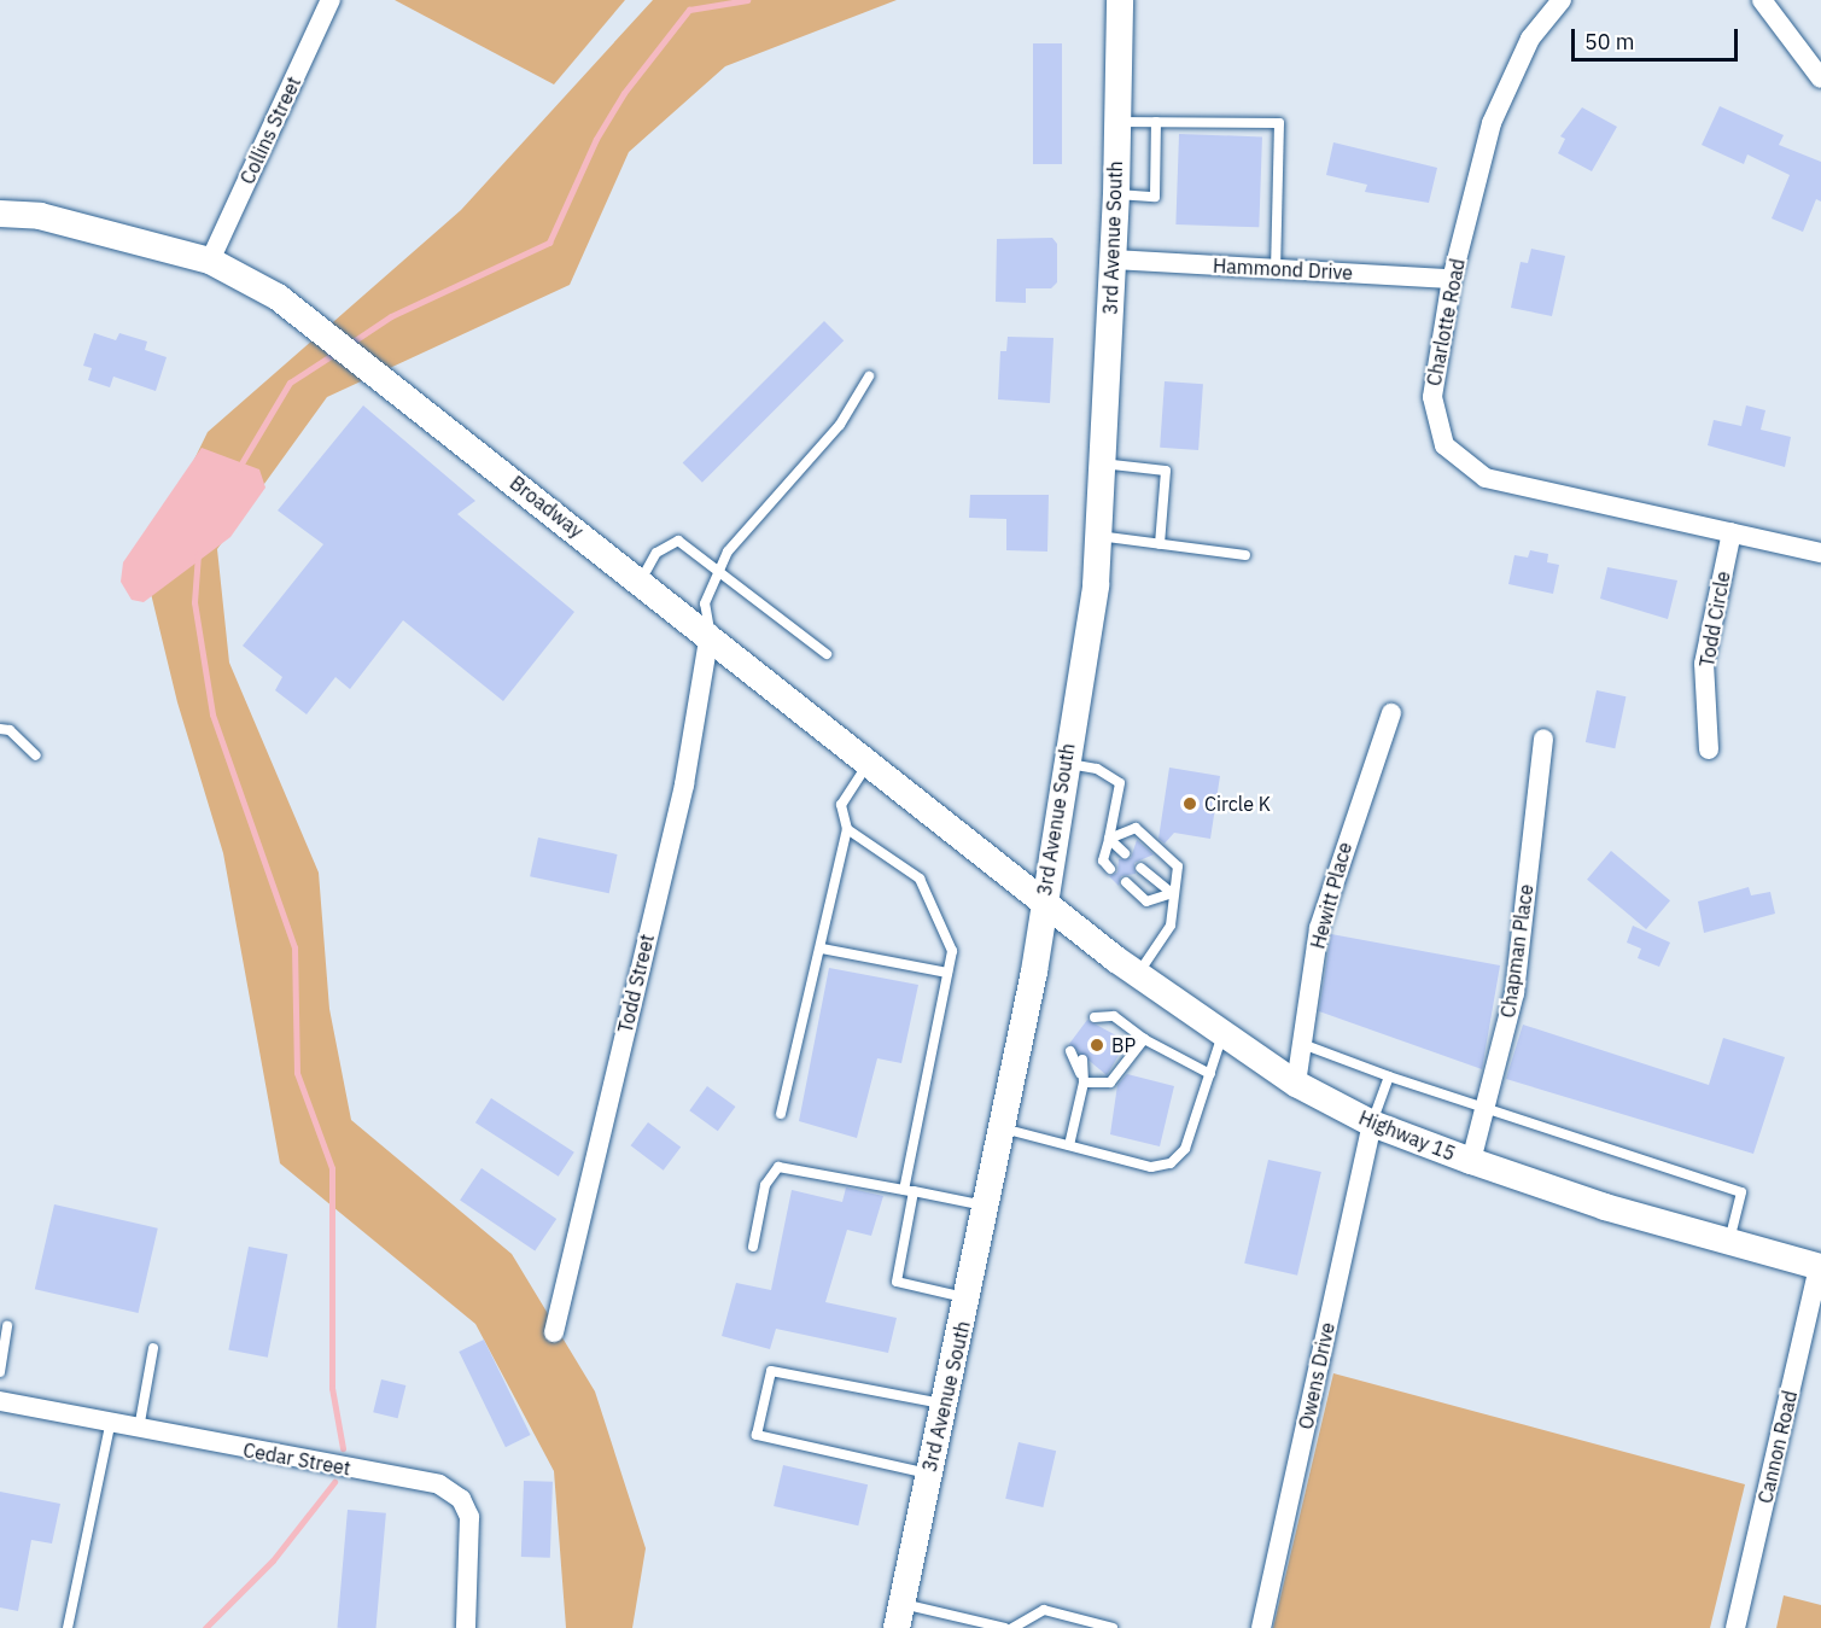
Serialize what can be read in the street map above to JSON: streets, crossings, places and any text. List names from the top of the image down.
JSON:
{
  "streets": {
    "main road": ["3rd Avenue South", "Broadway", "Highway 15"],
    "street": [
      "Collins Street",
      "Hammond Drive",
      "Charlotte Road",
      "Todd Circle",
      "Hewitt Place",
      "Chapman Place",
      "Todd Street",
      "Owens Drive",
      "Cannon Road",
      "Cedar Street"
    ]
  },
  "crossings": [
    ["Collins Street", "Broadway"],
    ["3rd Avenue South", "Hammond Drive"],
    ["3rd Avenue South", "Broadway"],
    ["3rd Avenue South", "Highway 15"],
    ["Hammond Drive", "Charlotte Road"],
    ["Charlotte Road", "Todd Circle"],
    ["Broadway", "Todd Street"],
    ["Broadway", "Highway 15"],
    ["Hewitt Place", "Highway 15"],
    ["Chapman Place", "Highway 15"],
    ["Highway 15", "Owens Drive"],
    ["Highway 15", "Cannon Road"]
  ],
  "places": ["Circle K", "BP"],
  "scale_bar": "50 m"
}
